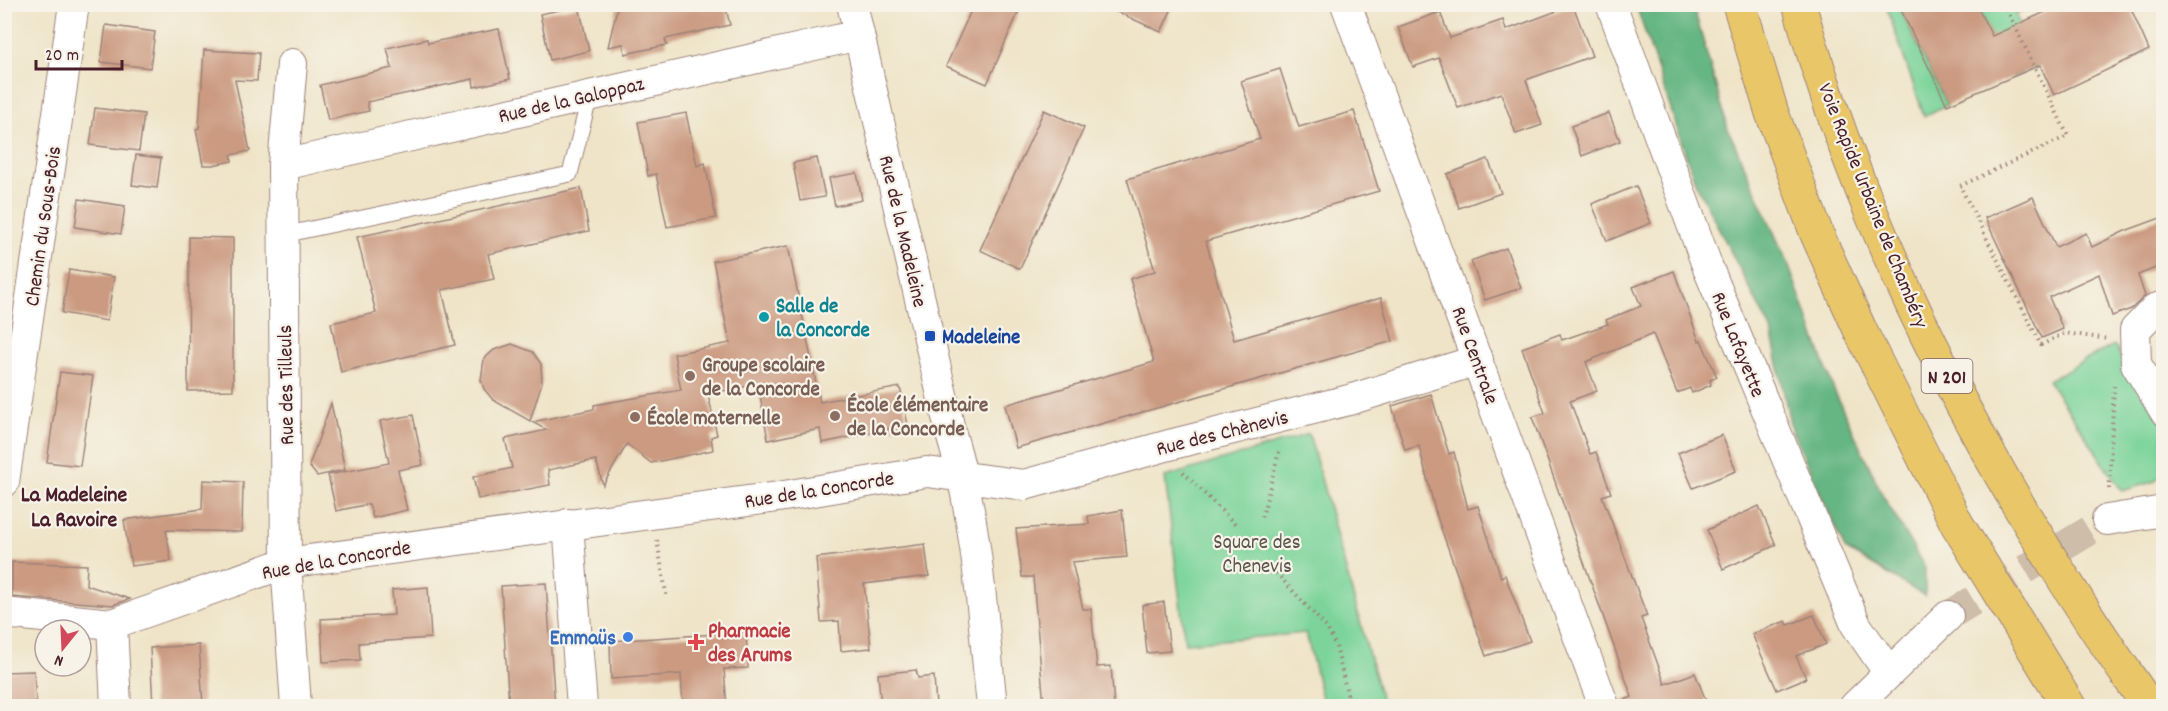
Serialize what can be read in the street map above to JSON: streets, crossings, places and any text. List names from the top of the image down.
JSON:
{
  "streets": {
    "highway": ["Voie Rapide Urbaine de Chambéry", "N 201"],
    "street": [
      "Rue de la Galoppaz",
      "Chemin du Sous-Bois",
      "Rue de la Madeleine",
      "Rue Lafayette",
      "Rue Centrale",
      "Rue des Tilleuls",
      "Rue des Chènevis",
      "Rue de la Concorde"
    ]
  },
  "crossings": [
    ["Rue de la Galoppaz", "Rue de la Madeleine"],
    ["Rue de la Galoppaz", "Rue des Tilleuls"],
    ["Rue de la Madeleine", "Rue des Chènevis"],
    ["Rue de la Madeleine", "Rue de la Concorde"],
    ["Rue Centrale", "Rue des Chènevis"],
    ["Rue des Tilleuls", "Rue de la Concorde"],
    ["Rue des Chènevis", "Rue de la Concorde"]
  ],
  "districts": ["La Madeleine La Ravoire"],
  "parks": ["Square des Chenevis"],
  "places": {
    "other": [
      "Salle de la Concorde",
      "Groupe scolaire de la Concorde",
      "École élémentaire de la Concorde",
      "École maternelle",
      "Emmaüs"
    ],
    "transit": ["Madeleine"],
    "health": ["Pharmacie des Arums"]
  },
  "scale_bar": "20 m",
  "north": "bottom"
}
